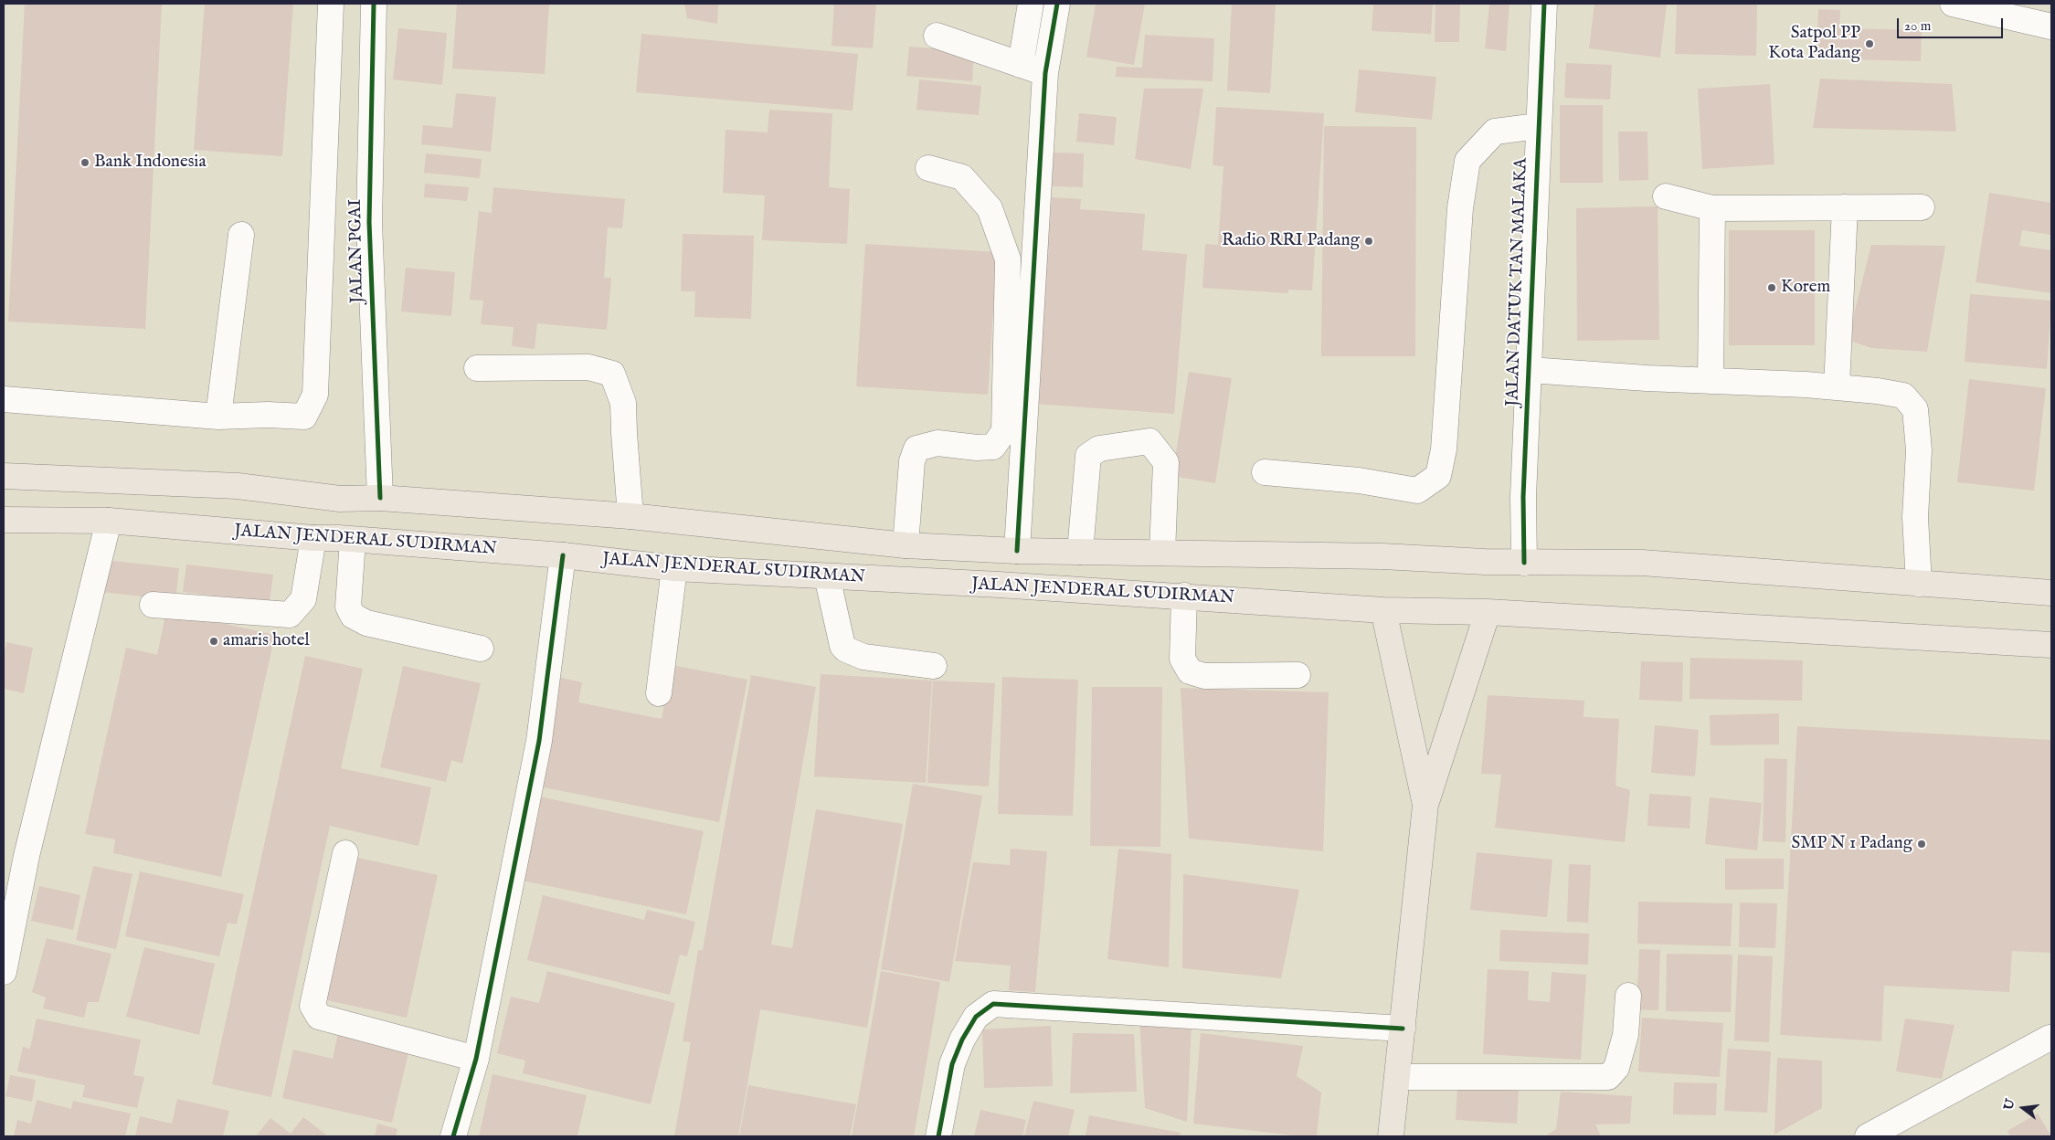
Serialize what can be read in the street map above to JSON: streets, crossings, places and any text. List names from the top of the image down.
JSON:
{
  "streets": {
    "main road": ["JALAN JENDERAL SUDIRMAN"],
    "street": ["JALAN PGAI", "JALAN DATUK TAN MALAKA"]
  },
  "places": [
    "Satpol PP Kota Padang",
    "Bank Indonesia",
    "Radio RRI Padang",
    "Korem",
    "amaris hotel",
    "SMP N 1 Padang"
  ],
  "scale_bar": "20 m",
  "north": "left"
}
